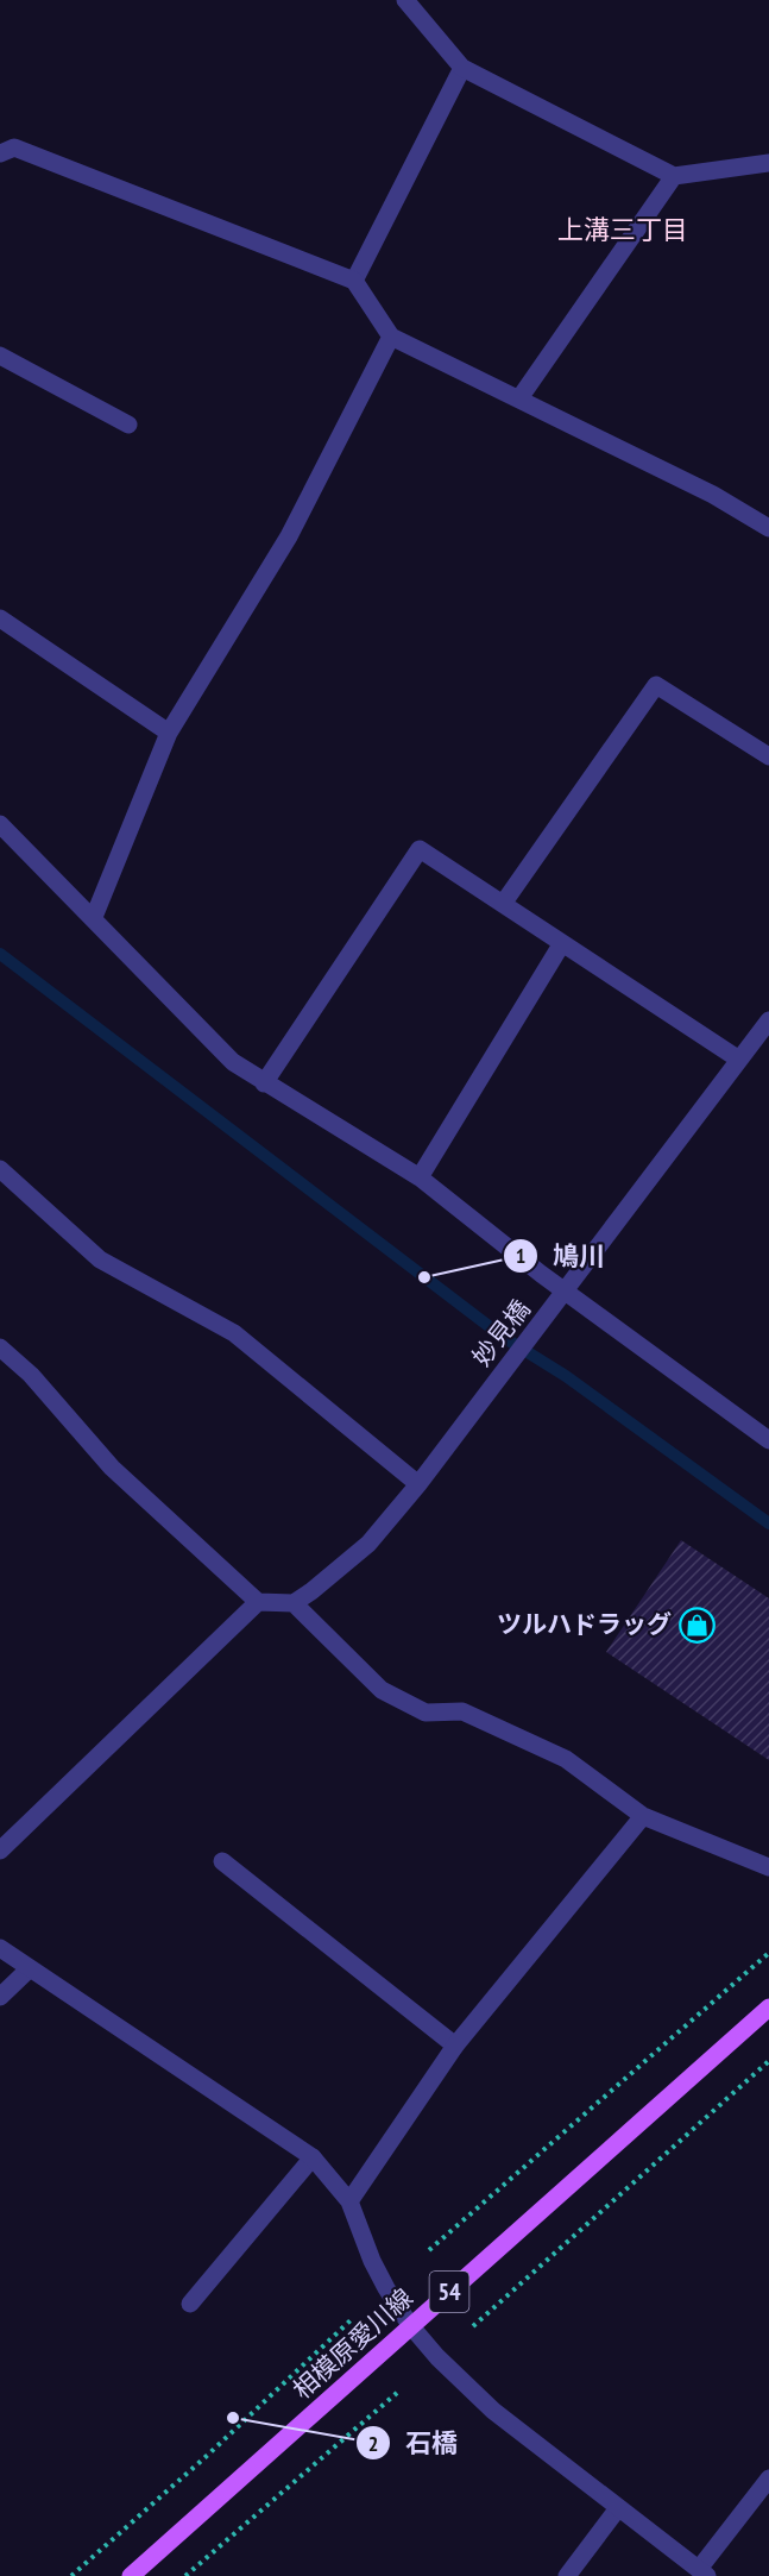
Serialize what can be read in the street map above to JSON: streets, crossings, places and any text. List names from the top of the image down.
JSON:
{
  "streets": {
    "main road": ["54", "相模原愛川線"],
    "street": ["妙見橋"]
  },
  "districts": ["上溝三丁目"],
  "places": {
    "other": ["鳩川", "石橋"],
    "shop": ["ツルハドラッグ"]
  }
}
